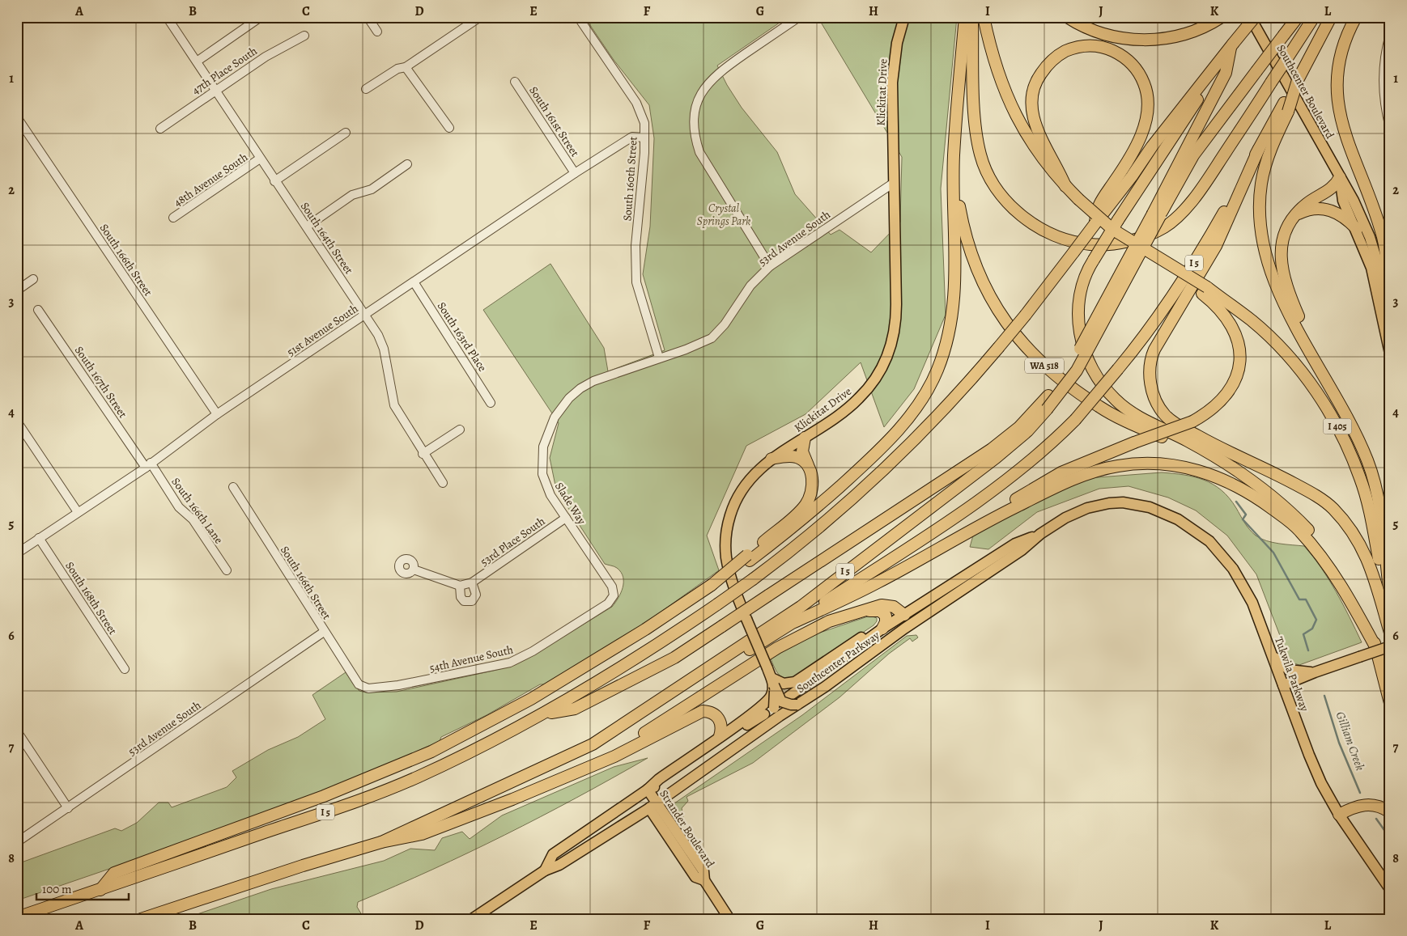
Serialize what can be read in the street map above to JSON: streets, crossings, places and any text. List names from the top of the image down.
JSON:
{
  "streets": {
    "highway": ["I 5", "WA 518", "I 405"],
    "main road": [
      "Southcenter Boulevard",
      "Klickitat Drive",
      "Southcenter Parkway",
      "Tukwila Parkway",
      "Strander Boulevard"
    ],
    "street": [
      "47th Place South",
      "South 161st Street",
      "South 160th Street",
      "48th Avenue South",
      "South 164th Street",
      "53rd Avenue South",
      "South 166th Street",
      "51st Avenue South",
      "South 163rd Place",
      "South 167th Street",
      "Slade Way",
      "South 166th Lane",
      "53rd Place South",
      "South 168th Street",
      "54th Avenue South"
    ]
  },
  "crossings": [
    ["47th Place South", "South 164th Street"],
    ["Klickitat Drive", "53rd Avenue South"],
    ["Klickitat Drive", "Southcenter Parkway"],
    ["South 161st Street", "51st Avenue South"],
    ["South 160th Street", "53rd Avenue South"],
    ["South 160th Street", "51st Avenue South"],
    ["South 160th Street", "Slade Way"],
    ["48th Avenue South", "South 164th Street"],
    ["South 164th Street", "51st Avenue South"],
    ["53rd Avenue South", "South 166th Street"],
    ["53rd Avenue South", "Slade Way"],
    ["South 166th Street", "51st Avenue South"],
    ["South 166th Street", "54th Avenue South"],
    ["51st Avenue South", "South 163rd Place"],
    ["51st Avenue South", "South 167th Street"],
    ["51st Avenue South", "South 166th Lane"],
    ["51st Avenue South", "South 168th Street"],
    ["South 167th Street", "South 166th Lane"],
    ["Slade Way", "53rd Place South"],
    ["Slade Way", "54th Avenue South"],
    ["Southcenter Parkway", "Tukwila Parkway"],
    ["Southcenter Parkway", "Strander Boulevard"]
  ],
  "water": ["Gilliam Creek"],
  "parks": ["Crystal Springs Park"],
  "scale_bar": "100 m",
  "grid": {
    "columns": [
      "A",
      "B",
      "C",
      "D",
      "E",
      "F",
      "G",
      "H",
      "I",
      "J",
      "K",
      "L"
    ],
    "rows": [
      "1",
      "2",
      "3",
      "4",
      "5",
      "6",
      "7",
      "8"
    ]
  }
}
